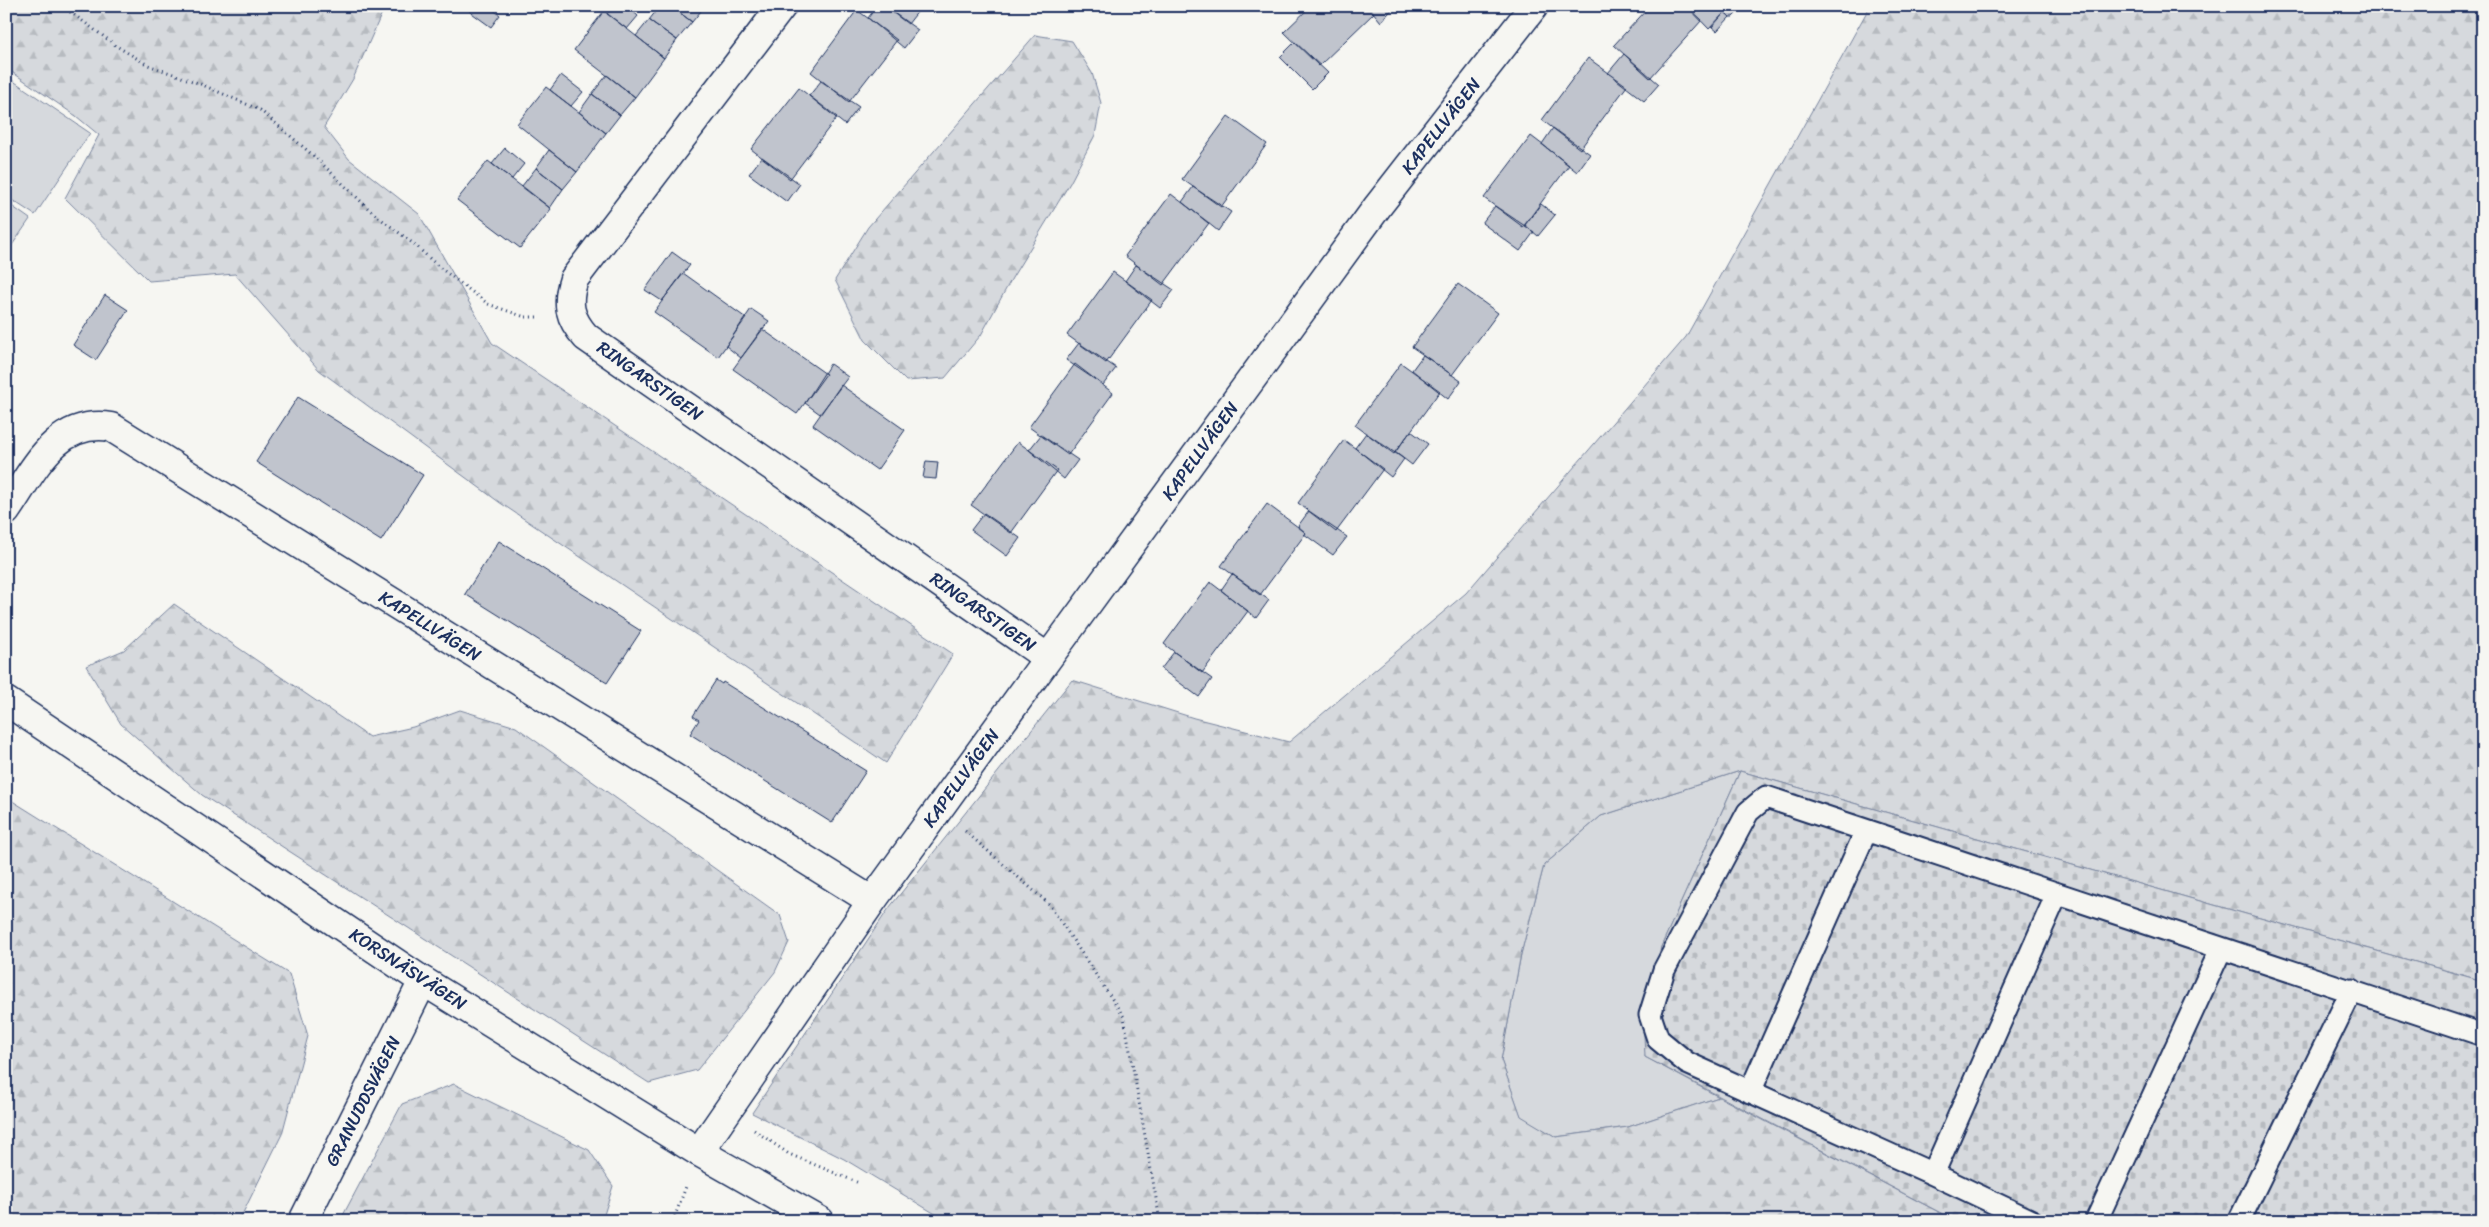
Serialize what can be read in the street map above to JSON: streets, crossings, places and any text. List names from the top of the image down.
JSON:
{
  "streets": {
    "street": [
      "KAPELLVÄGEN",
      "RINGARSTIGEN",
      "KORSNÄSVÄGEN",
      "GRANUDDSVÄGEN"
    ]
  },
  "crossings": [
    ["KAPELLVÄGEN", "RINGARSTIGEN"],
    ["KAPELLVÄGEN", "KORSNÄSVÄGEN"],
    ["KORSNÄSVÄGEN", "GRANUDDSVÄGEN"]
  ]
}
